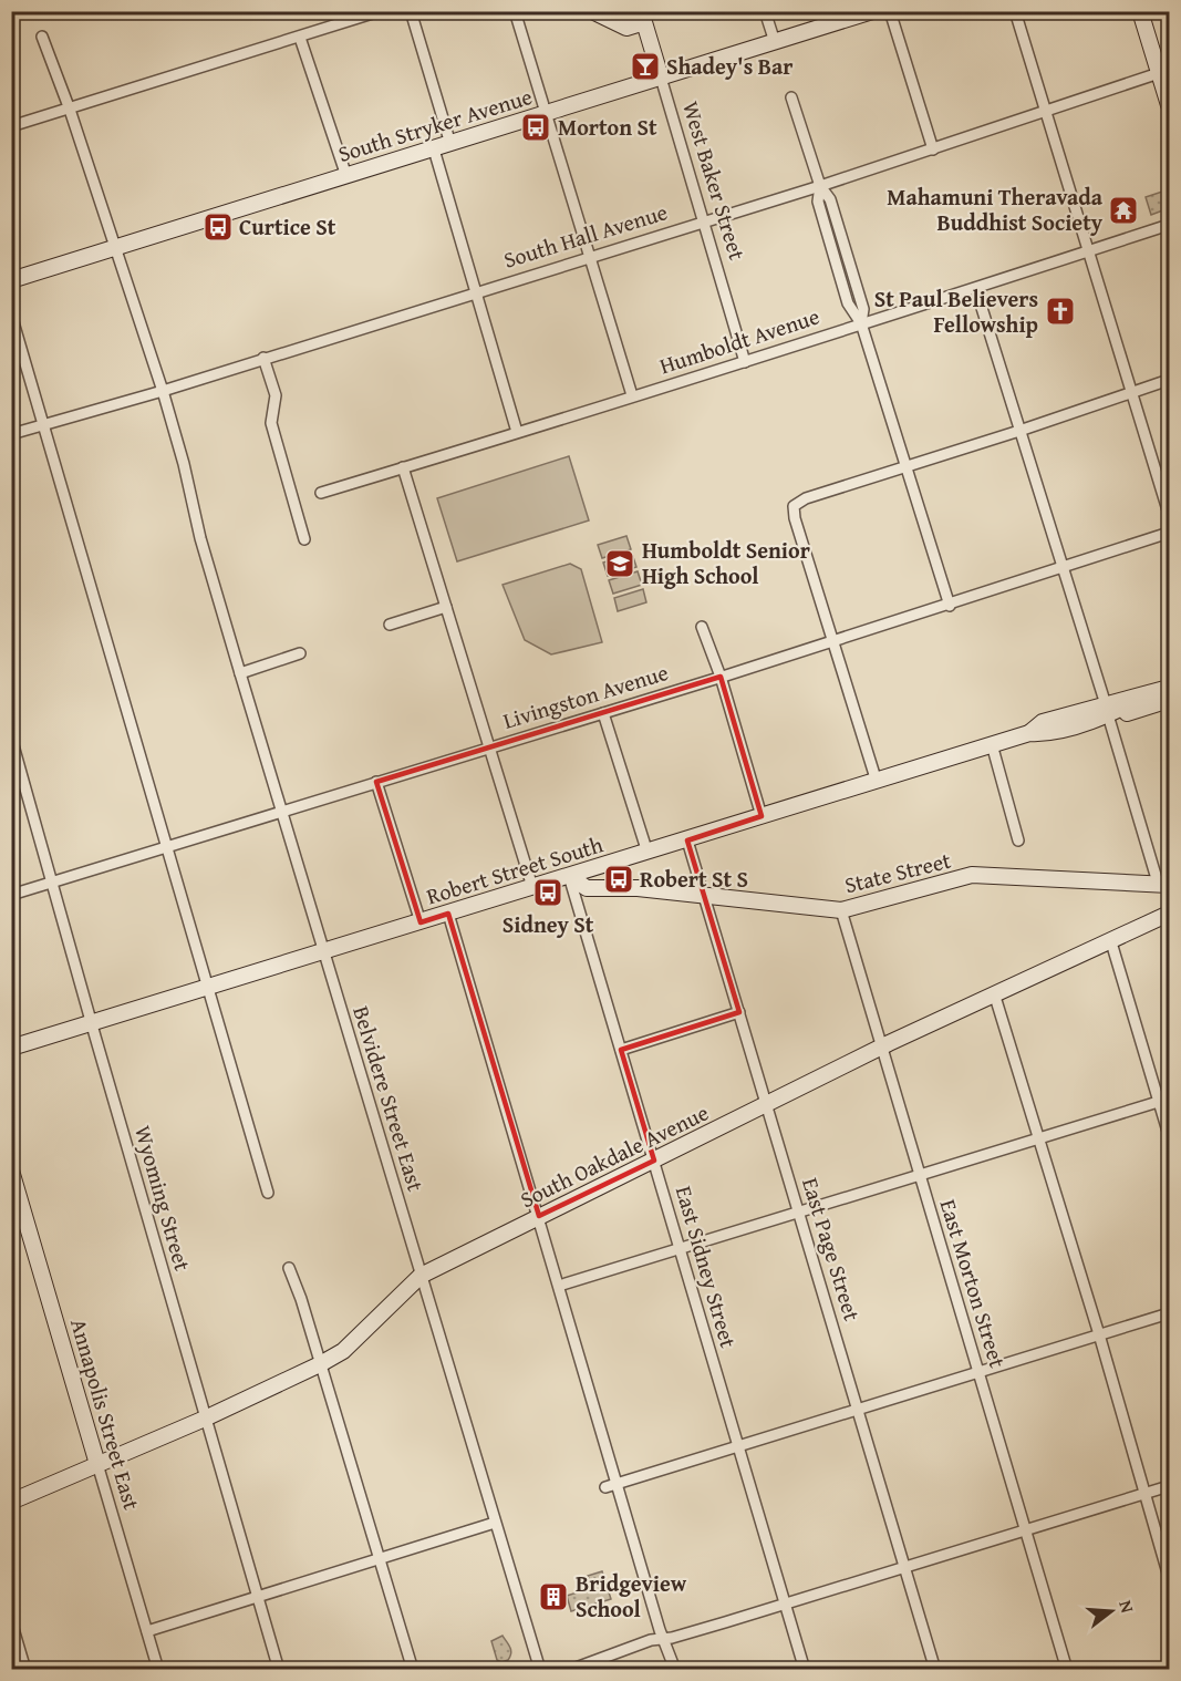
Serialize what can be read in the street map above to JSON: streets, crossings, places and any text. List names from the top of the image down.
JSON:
{
  "streets": {
    "street": [
      "South Stryker Avenue",
      "West Baker Street",
      "South Hall Avenue",
      "Humboldt Avenue",
      "Livingston Avenue",
      "Robert Street South",
      "State Street",
      "Belvidere Street East",
      "South Oakdale Avenue",
      "Wyoming Street",
      "East Page Street",
      "East Sidney Street",
      "East Morton Street",
      "Annapolis Street East"
    ]
  },
  "crossings": [
    ["South Stryker Avenue", "West Baker Street"],
    ["South Stryker Avenue", "Belvidere Street East"],
    ["West Baker Street", "South Hall Avenue"],
    ["West Baker Street", "Humboldt Avenue"],
    ["South Hall Avenue", "Belvidere Street East"],
    ["Livingston Avenue", "Belvidere Street East"],
    ["Livingston Avenue", "Wyoming Street"],
    ["Robert Street South", "State Street"],
    ["Robert Street South", "Belvidere Street East"],
    ["Robert Street South", "Wyoming Street"],
    ["Robert Street South", "East Page Street"],
    ["Robert Street South", "East Sidney Street"],
    ["State Street", "East Page Street"],
    ["State Street", "East Sidney Street"],
    ["State Street", "East Morton Street"],
    ["Belvidere Street East", "South Oakdale Avenue"],
    ["South Oakdale Avenue", "Wyoming Street"],
    ["South Oakdale Avenue", "East Page Street"],
    ["South Oakdale Avenue", "East Sidney Street"],
    ["South Oakdale Avenue", "East Morton Street"],
    ["South Oakdale Avenue", "Annapolis Street East"]
  ],
  "places": {
    "bar": ["Shadey's Bar"],
    "bus stop": [
      "Morton St",
      "Curtice St",
      "Robert St S",
      "Sidney St"
    ],
    "temple": ["Mahamuni Theravada Buddhist Society"],
    "church": ["St Paul Believers Fellowship"],
    "school or university": ["Humboldt Senior High School"],
    "building": ["Bridgeview School"]
  },
  "north": "right"
}
